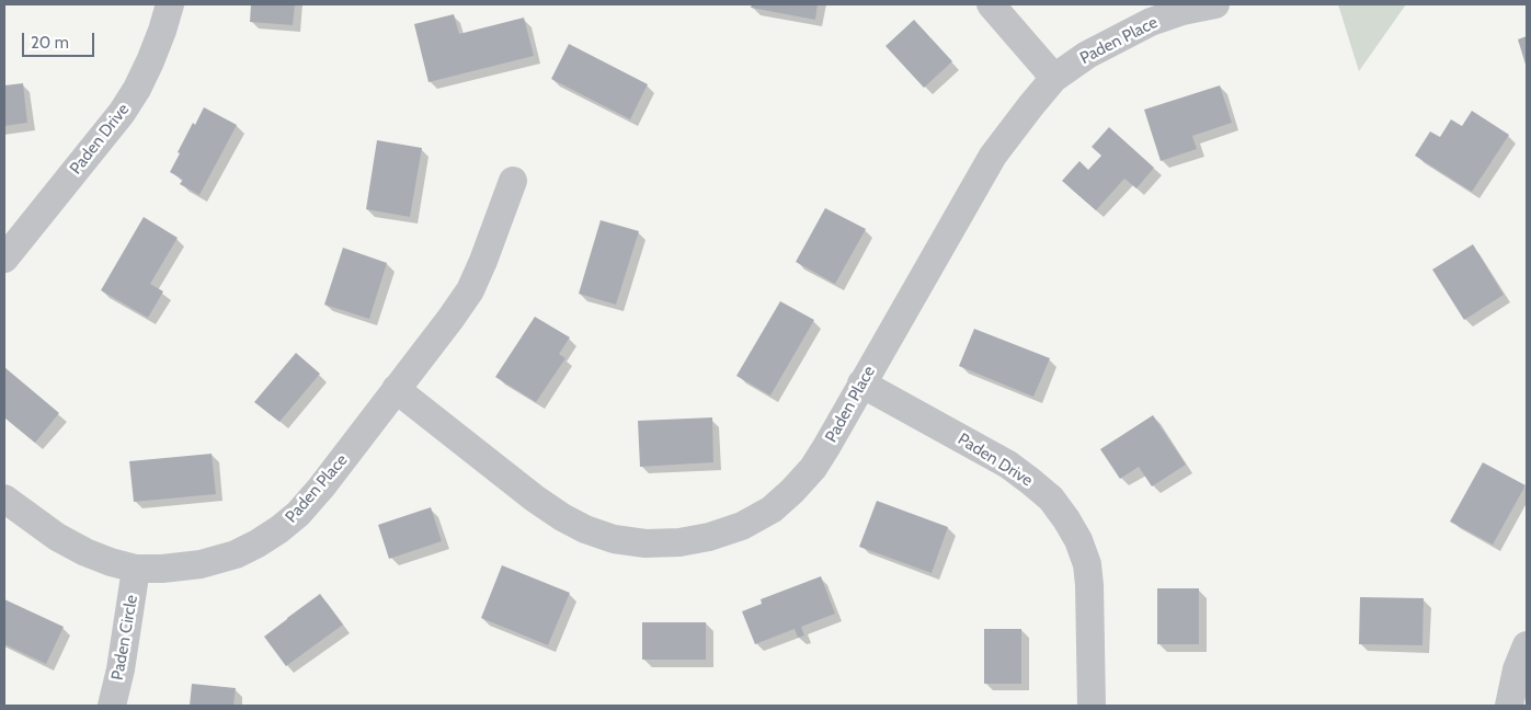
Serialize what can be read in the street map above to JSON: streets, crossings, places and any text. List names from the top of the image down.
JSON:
{
  "streets": {
    "street": ["Paden Place", "Paden Drive", "Paden Circle"]
  },
  "crossings": [
    ["Paden Place", "Paden Drive"],
    ["Paden Place", "Paden Circle"]
  ],
  "scale_bar": "20 m"
}
